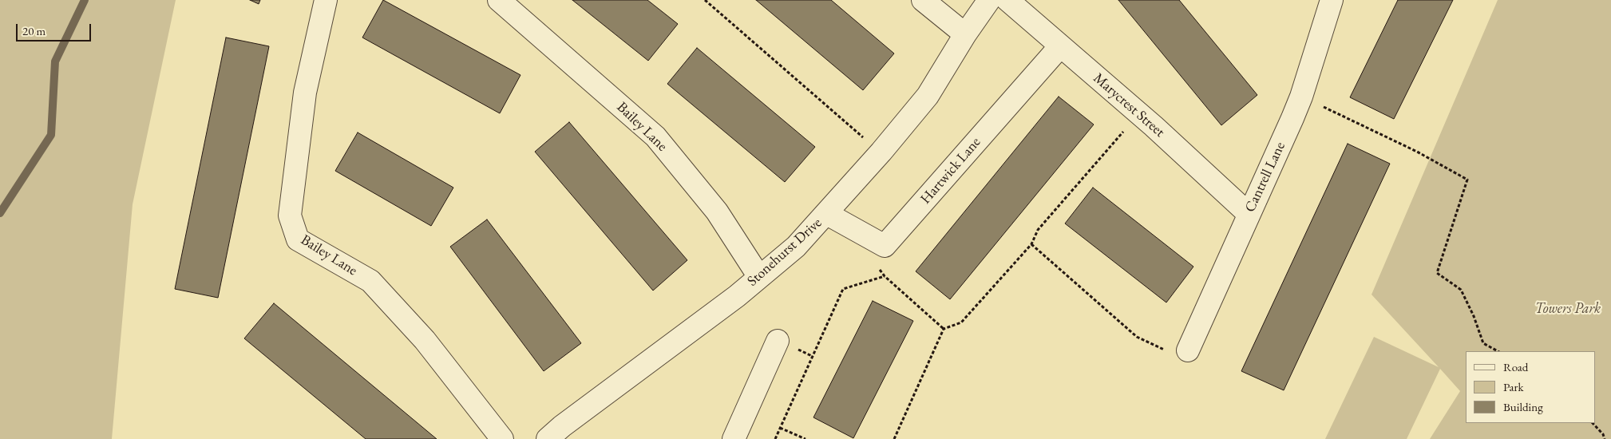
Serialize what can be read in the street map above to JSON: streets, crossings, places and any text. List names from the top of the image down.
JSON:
{
  "streets": {
    "street": [
      "Marycrest Street",
      "Bailey Lane",
      "Hartwick Lane",
      "Cantrell Lane",
      "Stonehurst Drive"
    ]
  },
  "crossings": [
    ["Marycrest Street", "Hartwick Lane"],
    ["Marycrest Street", "Cantrell Lane"],
    ["Bailey Lane", "Stonehurst Drive"],
    ["Hartwick Lane", "Stonehurst Drive"]
  ],
  "parks": ["Towers Park"],
  "legend": ["Road", "Park", "Building"],
  "scale_bar": "20 m"
}
